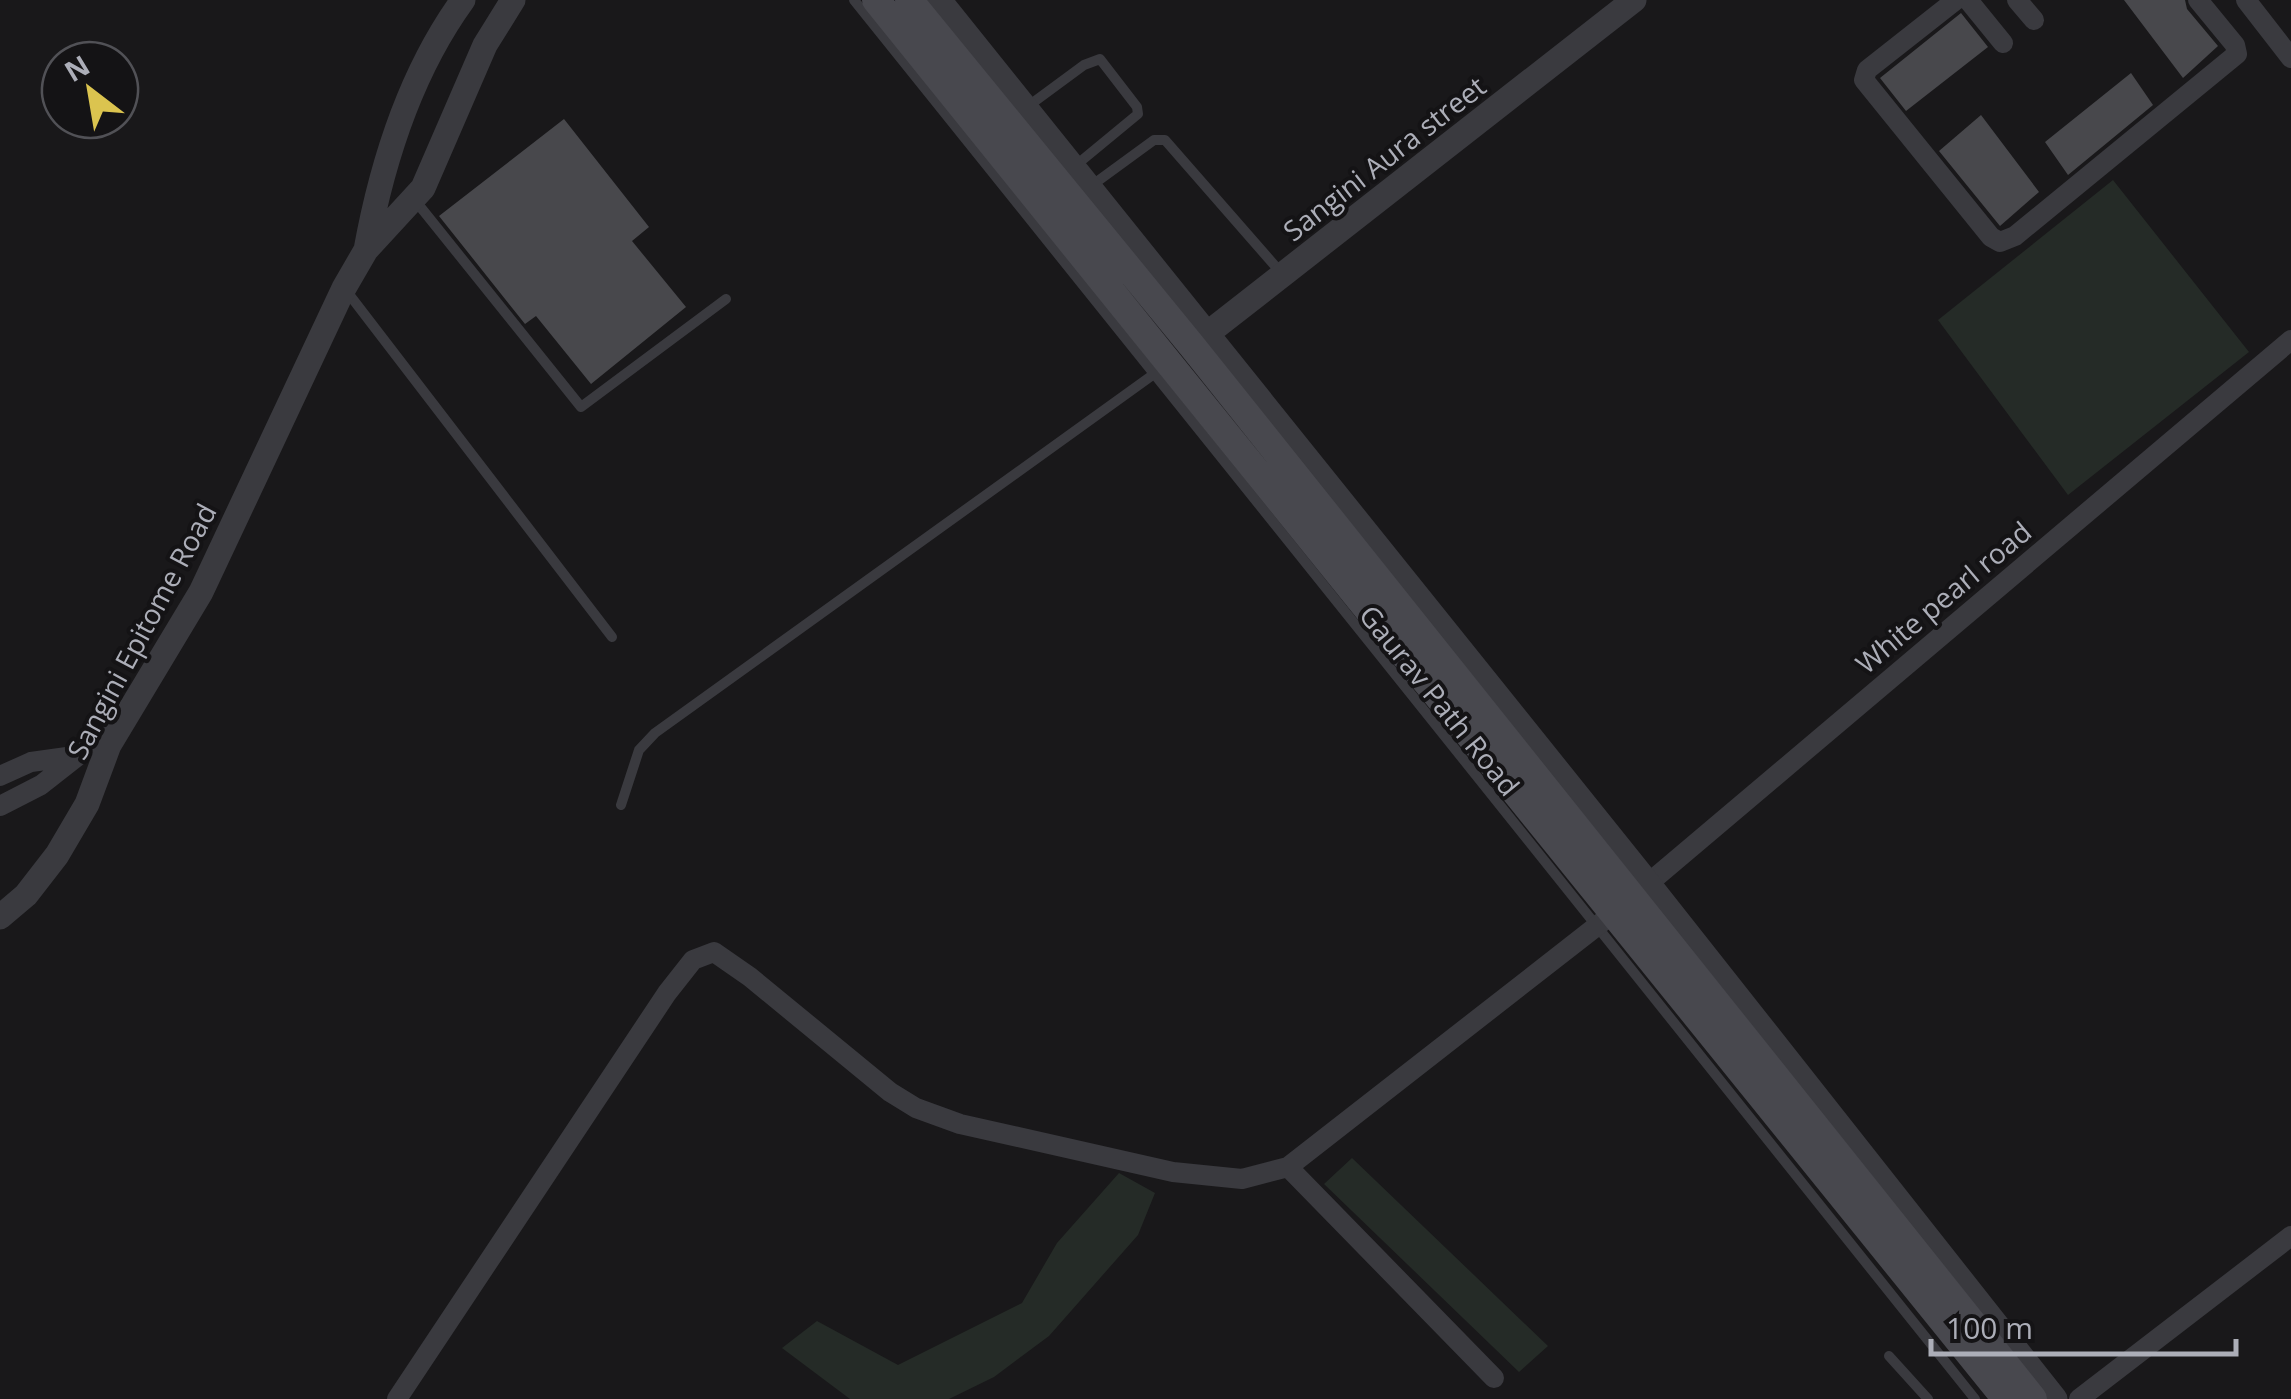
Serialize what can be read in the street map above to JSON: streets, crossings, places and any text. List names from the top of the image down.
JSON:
{
  "streets": {
    "main road": ["Gaurav Path Road"],
    "street": ["Sangini Aura street", "White pearl road", "Sangini Epitome Road"]
  },
  "crossings": [
    ["Sangini Aura street", "Gaurav Path Road"],
    ["White pearl road", "Gaurav Path Road"]
  ],
  "scale_bar": "100 m",
  "north": "top left"
}
